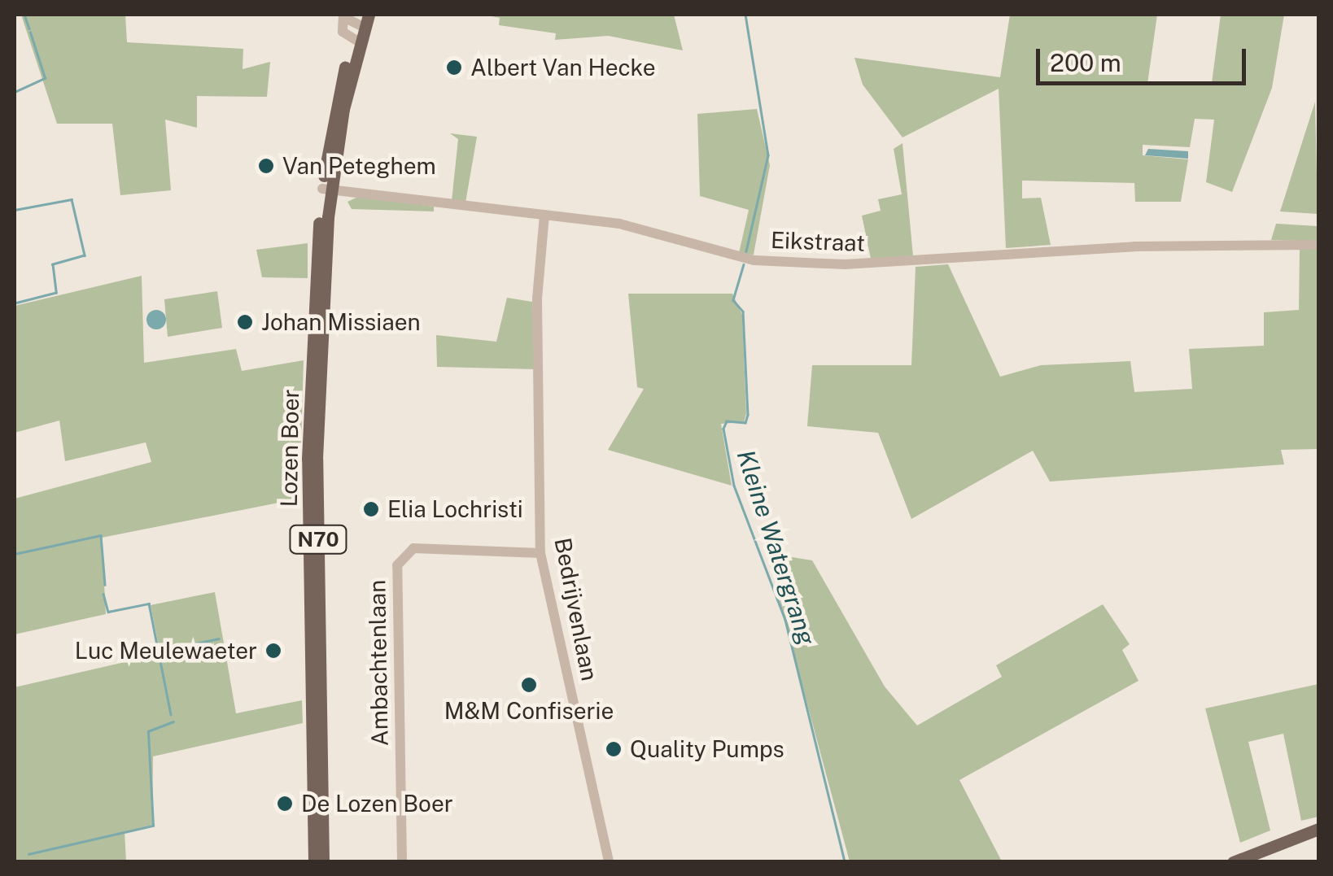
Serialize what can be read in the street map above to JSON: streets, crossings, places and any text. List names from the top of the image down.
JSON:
{
  "streets": {
    "main road": ["Lozen Boer", "N70"],
    "street": ["Eikstraat", "Bedrijvenlaan", "Ambachtenlaan"]
  },
  "crossings": [
    ["Eikstraat", "Lozen Boer"],
    ["Eikstraat", "N70"],
    ["Eikstraat", "Bedrijvenlaan"],
    ["Lozen Boer", "N70"],
    ["Bedrijvenlaan", "Ambachtenlaan"]
  ],
  "water": ["Kleine Watergrang"],
  "places": [
    "Albert Van Hecke",
    "Van Peteghem",
    "Johan Missiaen",
    "Elia Lochristi",
    "Luc Meulewaeter",
    "M&M Confiserie",
    "Quality Pumps",
    "De Lozen Boer"
  ],
  "scale_bar": "200 m"
}
